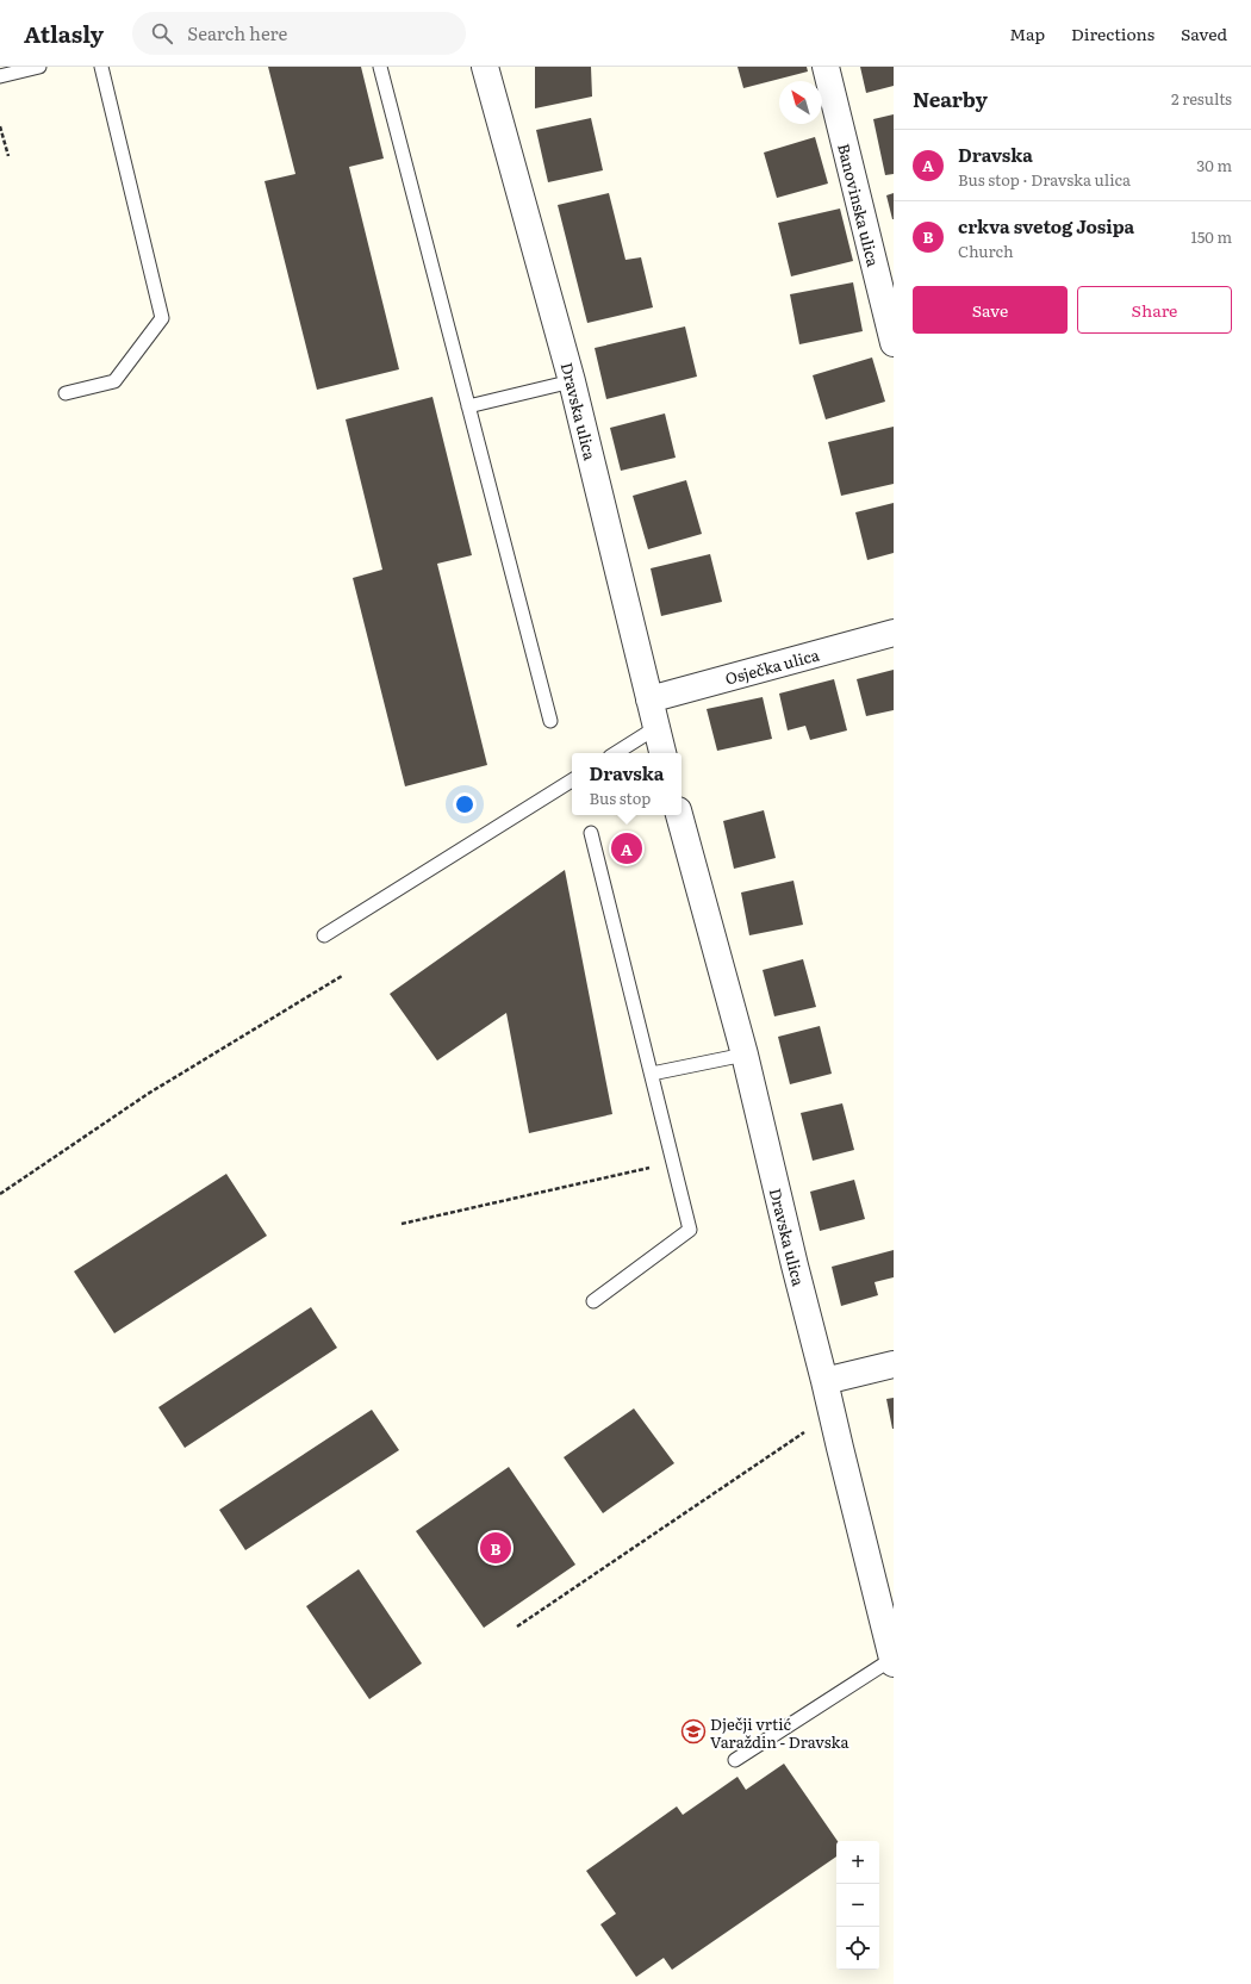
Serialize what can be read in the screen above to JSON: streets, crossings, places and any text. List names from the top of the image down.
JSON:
{
  "streets": {
    "street": ["Banovinska ulica", "Dravska ulica", "Osječka ulica"]
  },
  "crossings": [
    ["Dravska ulica", "Osječka ulica"]
  ],
  "places": {
    "school or university": ["Dječji vrtić Varaždin - Dravska"]
  },
  "north": "top left",
  "page": {
    "header": "Atlasly",
    "search": "Search here",
    "nav": ["Map", "Directions", "Saved"],
    "heading": ["Nearby", "2 results"],
    "list": [
      {
        "mark": "A",
        "name": "Dravska",
        "note": "Bus stop · Dravska ulica",
        "value": "30 m"
      },
      {
        "mark": "B",
        "name": "crkva svetog Josipa",
        "note": "Church",
        "value": "150 m"
      }
    ],
    "buttons": ["Save", "Share"],
    "popup": ["Dravska", "Bus stop"],
    "pins": ["A", "B"],
    "map_buttons": ["+", "−"]
  }
}
